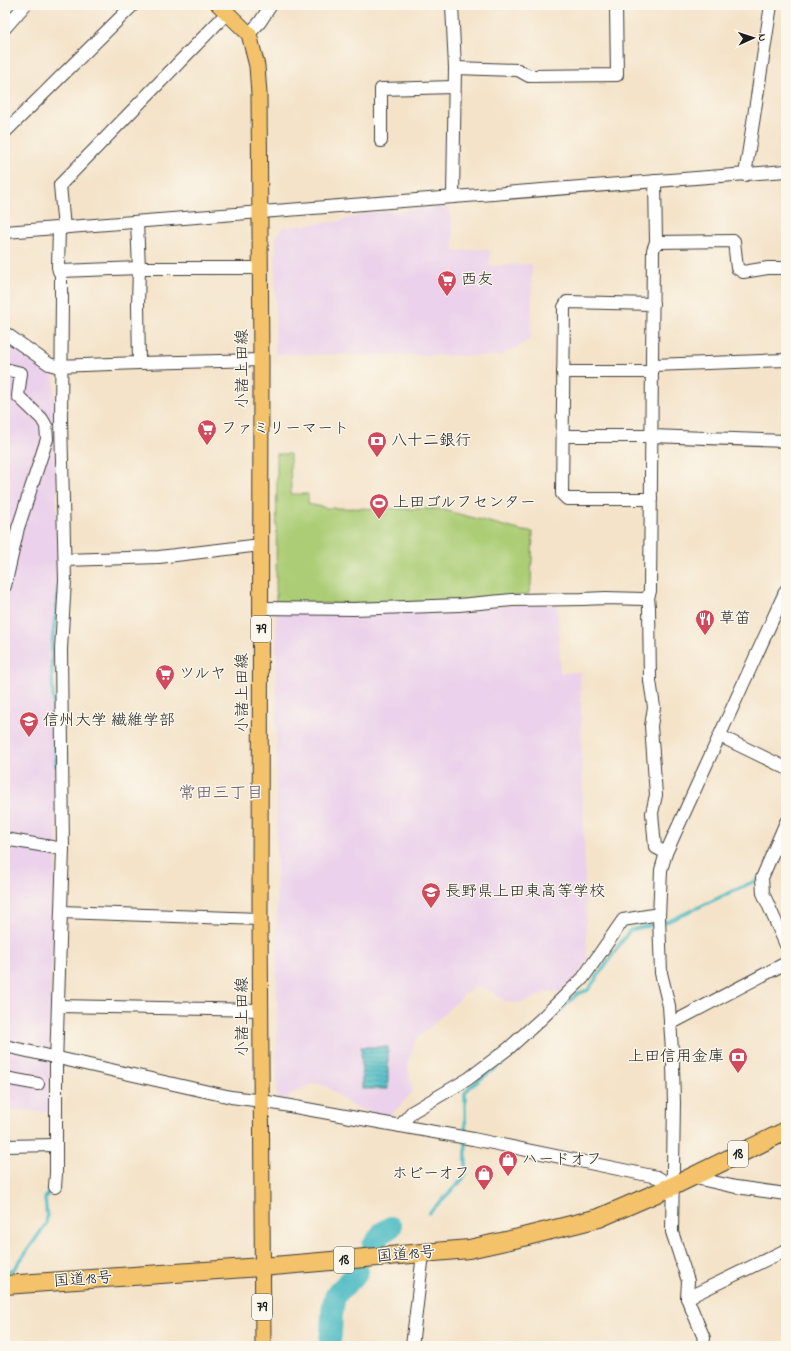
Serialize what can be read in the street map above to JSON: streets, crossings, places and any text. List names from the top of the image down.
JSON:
{
  "streets": {
    "highway": ["18", "国道18号"],
    "main road": ["小諸上田線", "79"]
  },
  "crossings": [
    ["小諸上田線", "国道18号"]
  ],
  "districts": ["常田三丁目"],
  "places": {
    "supermarket": ["西友", "ファミリーマート", "ツルヤ"],
    "bank": ["八十二銀行", "上田信用金庫"],
    "sports": ["上田ゴルフセンター"],
    "restaurant": ["草笛"],
    "school or university": ["信州大学 繊維学部", "長野県上田東高等学校"],
    "shop": ["ハードオフ", "ホビーオフ"]
  },
  "north": "right"
}
